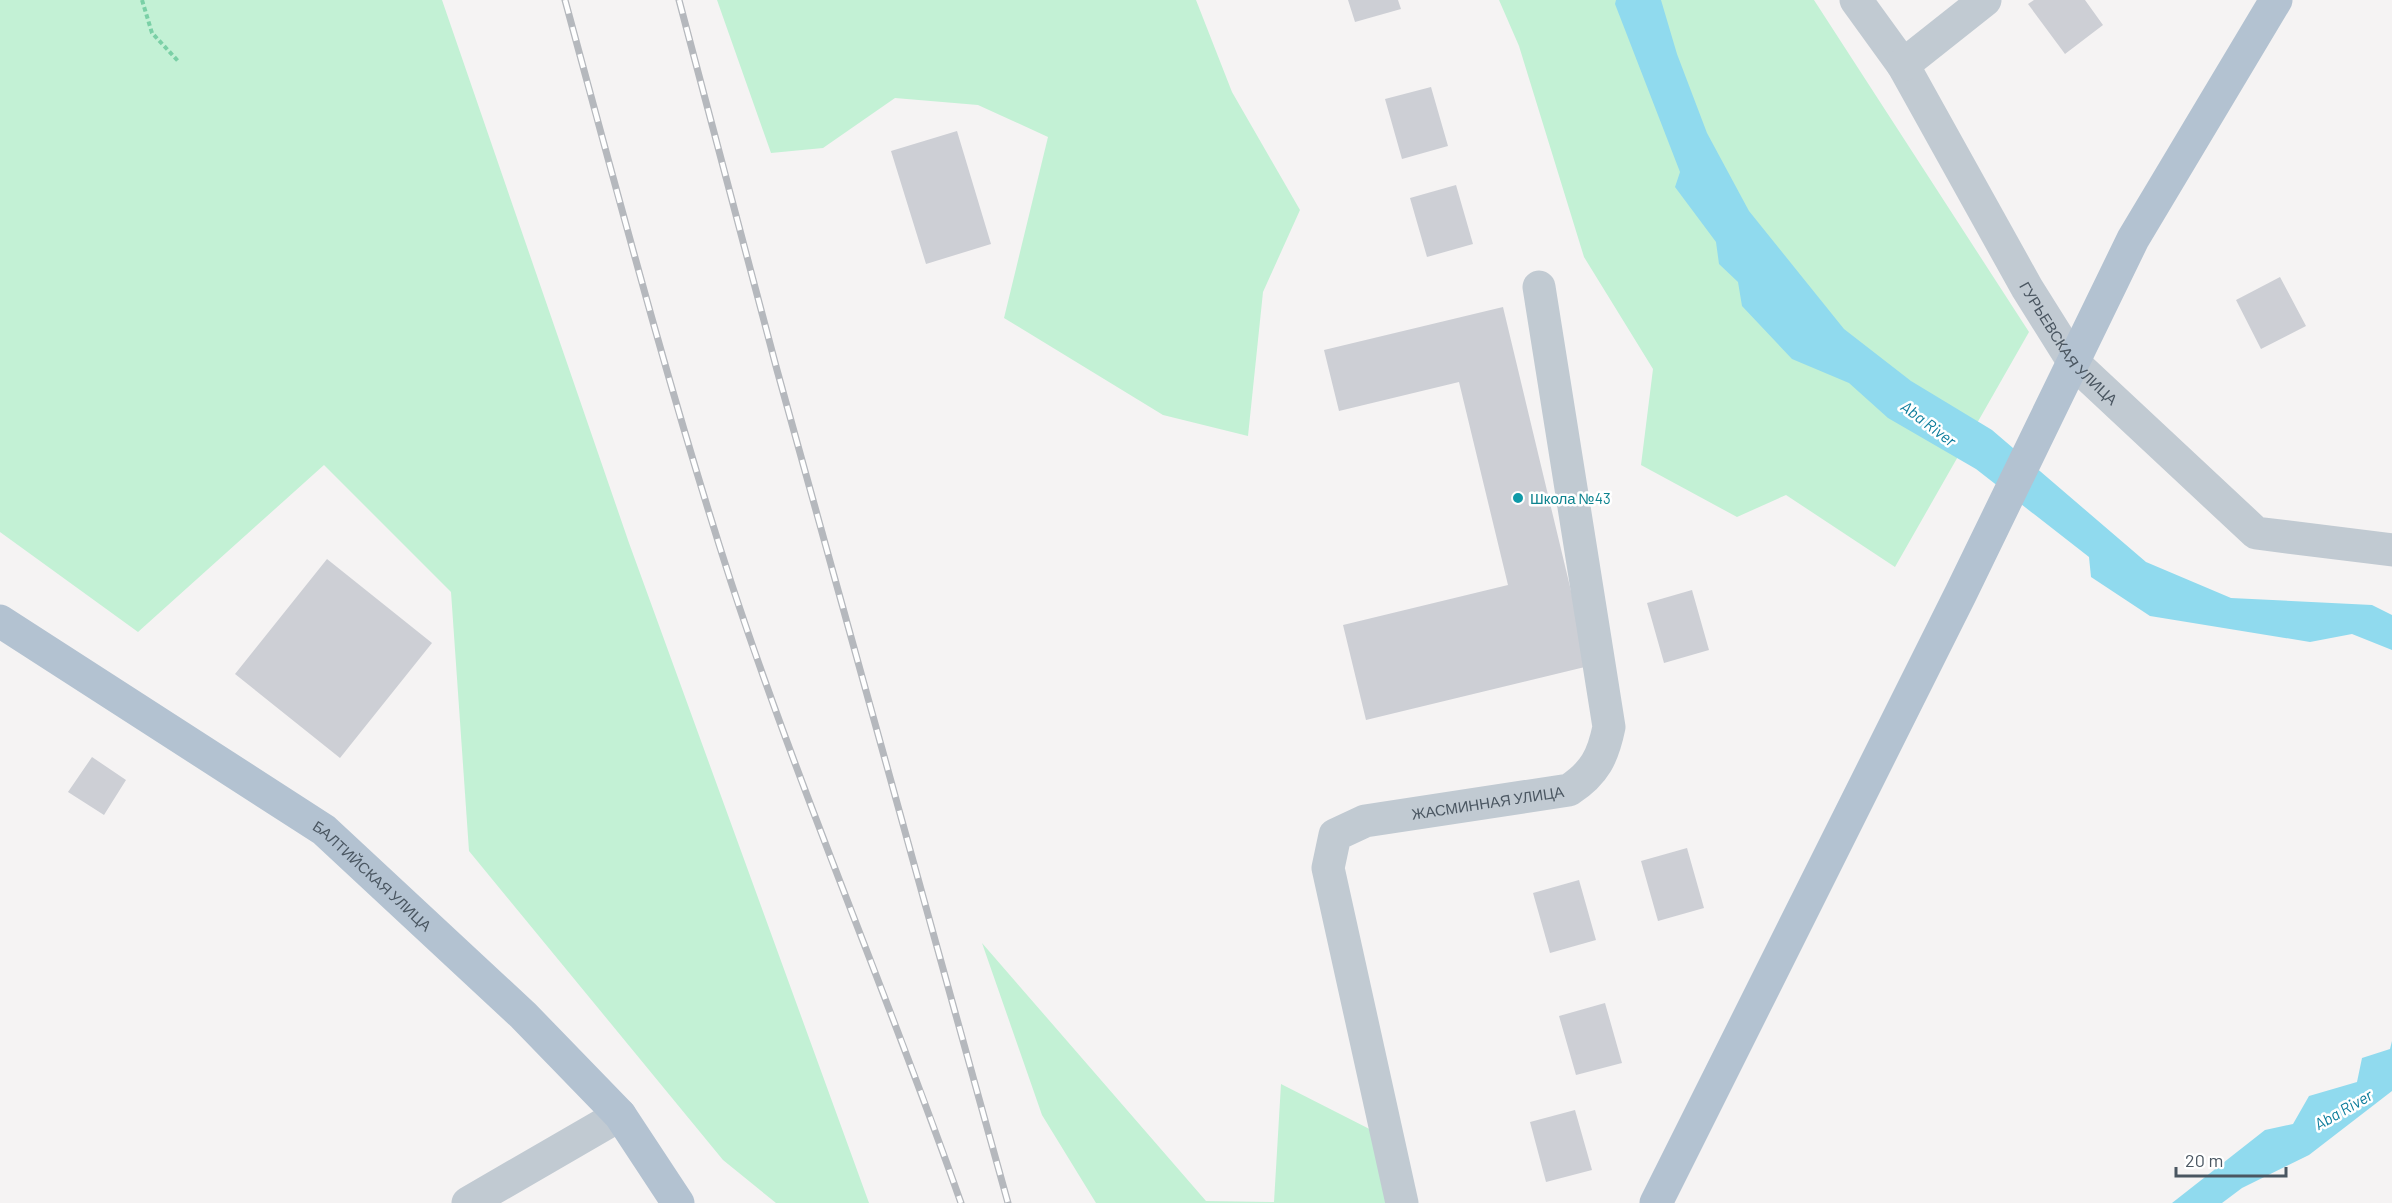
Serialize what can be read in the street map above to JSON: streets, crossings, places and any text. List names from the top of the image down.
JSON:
{
  "streets": {
    "main road": ["БАЛТИЙСКАЯ УЛИЦА"],
    "street": ["ГУРЬЕВСКАЯ УЛИЦА", "ЖАСМИННАЯ УЛИЦА"]
  },
  "water": ["Aba River"],
  "places": ["Школа №43"],
  "scale_bar": "20 m"
}
